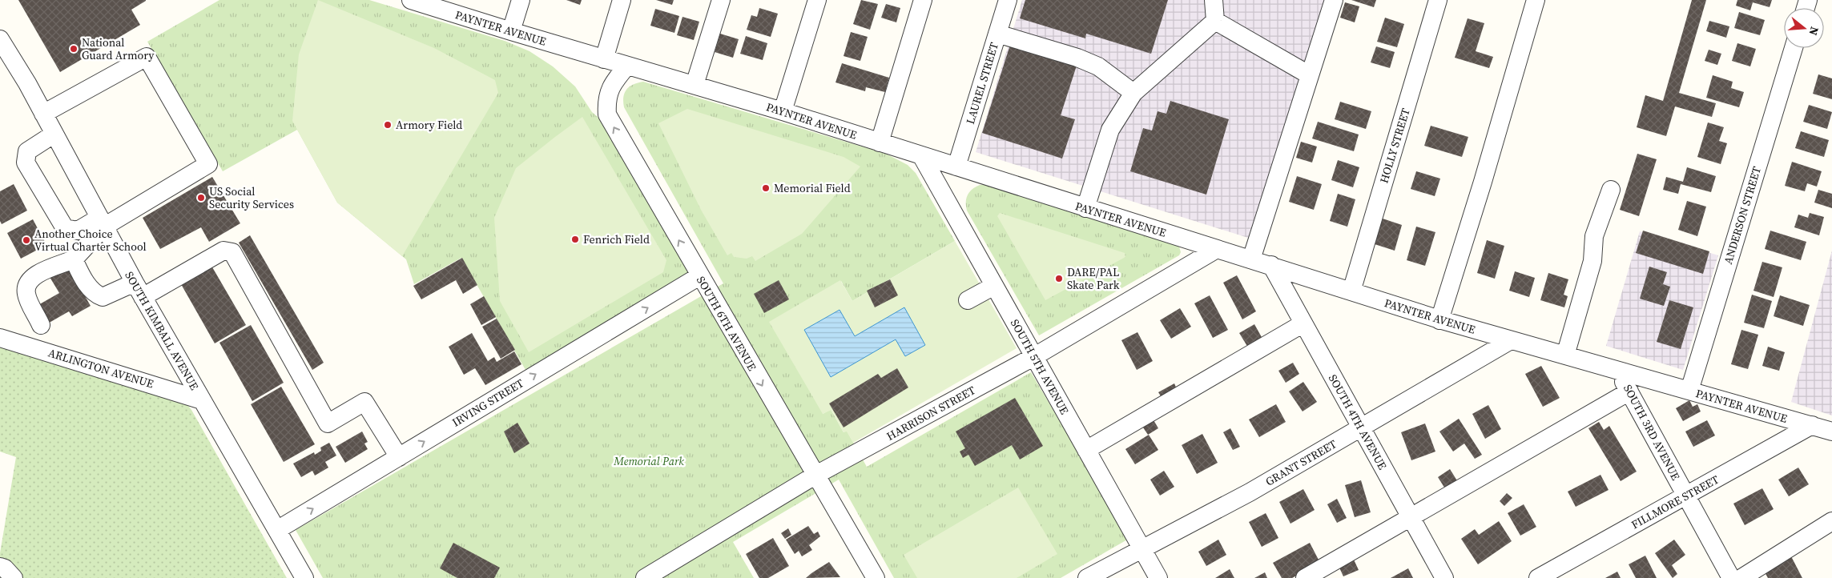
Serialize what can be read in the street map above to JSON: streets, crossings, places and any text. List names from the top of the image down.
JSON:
{
  "streets": {
    "street": [
      "PAYNTER AVENUE",
      "LAUREL STREET",
      "HOLLY STREET",
      "ANDERSON STREET",
      "SOUTH 6TH AVENUE",
      "SOUTH KIMBALL AVENUE",
      "SOUTH 5TH AVENUE",
      "ARLINGTON AVENUE",
      "IRVING STREET",
      "HARRISON STREET",
      "SOUTH 4TH AVENUE",
      "SOUTH 3RD AVENUE",
      "GRANT STREET",
      "FILLMORE STREET"
    ]
  },
  "crossings": [
    ["PAYNTER AVENUE", "LAUREL STREET"],
    ["PAYNTER AVENUE", "HOLLY STREET"],
    ["PAYNTER AVENUE", "ANDERSON STREET"],
    ["PAYNTER AVENUE", "SOUTH 6TH AVENUE"],
    ["PAYNTER AVENUE", "SOUTH 5TH AVENUE"],
    ["PAYNTER AVENUE", "HARRISON STREET"],
    ["PAYNTER AVENUE", "SOUTH 4TH AVENUE"],
    ["PAYNTER AVENUE", "SOUTH 3RD AVENUE"],
    ["PAYNTER AVENUE", "GRANT STREET"],
    ["PAYNTER AVENUE", "FILLMORE STREET"],
    ["SOUTH 6TH AVENUE", "IRVING STREET"],
    ["SOUTH 6TH AVENUE", "HARRISON STREET"],
    ["SOUTH KIMBALL AVENUE", "ARLINGTON AVENUE"],
    ["SOUTH KIMBALL AVENUE", "IRVING STREET"],
    ["SOUTH 5TH AVENUE", "HARRISON STREET"],
    ["SOUTH 5TH AVENUE", "GRANT STREET"],
    ["SOUTH 4TH AVENUE", "GRANT STREET"],
    ["SOUTH 3RD AVENUE", "FILLMORE STREET"]
  ],
  "one_way": ["IRVING STREET"],
  "parks": ["Memorial Park"],
  "places": [
    "National Guard Armory",
    "Armory Field",
    "Memorial Field",
    "US Social Security Services",
    "Fenrich Field",
    "Another Choice Virtual Charter School",
    "DARE/PAL Skate Park"
  ],
  "north": "right"
}
